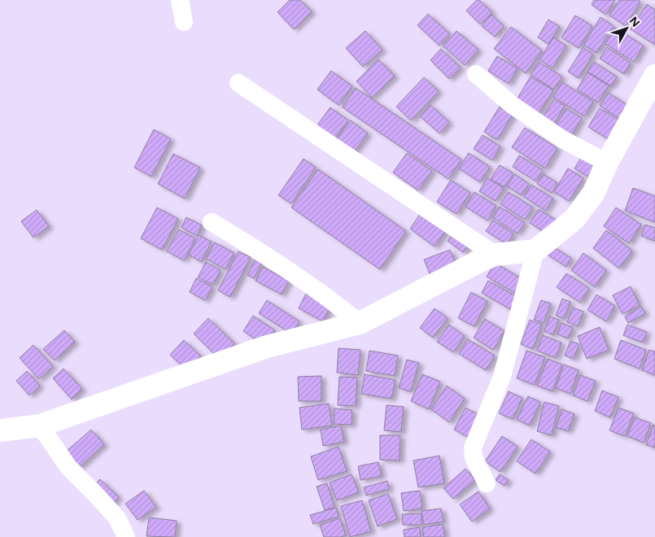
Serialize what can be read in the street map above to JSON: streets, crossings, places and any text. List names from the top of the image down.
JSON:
{
  "north": "top right"
}
